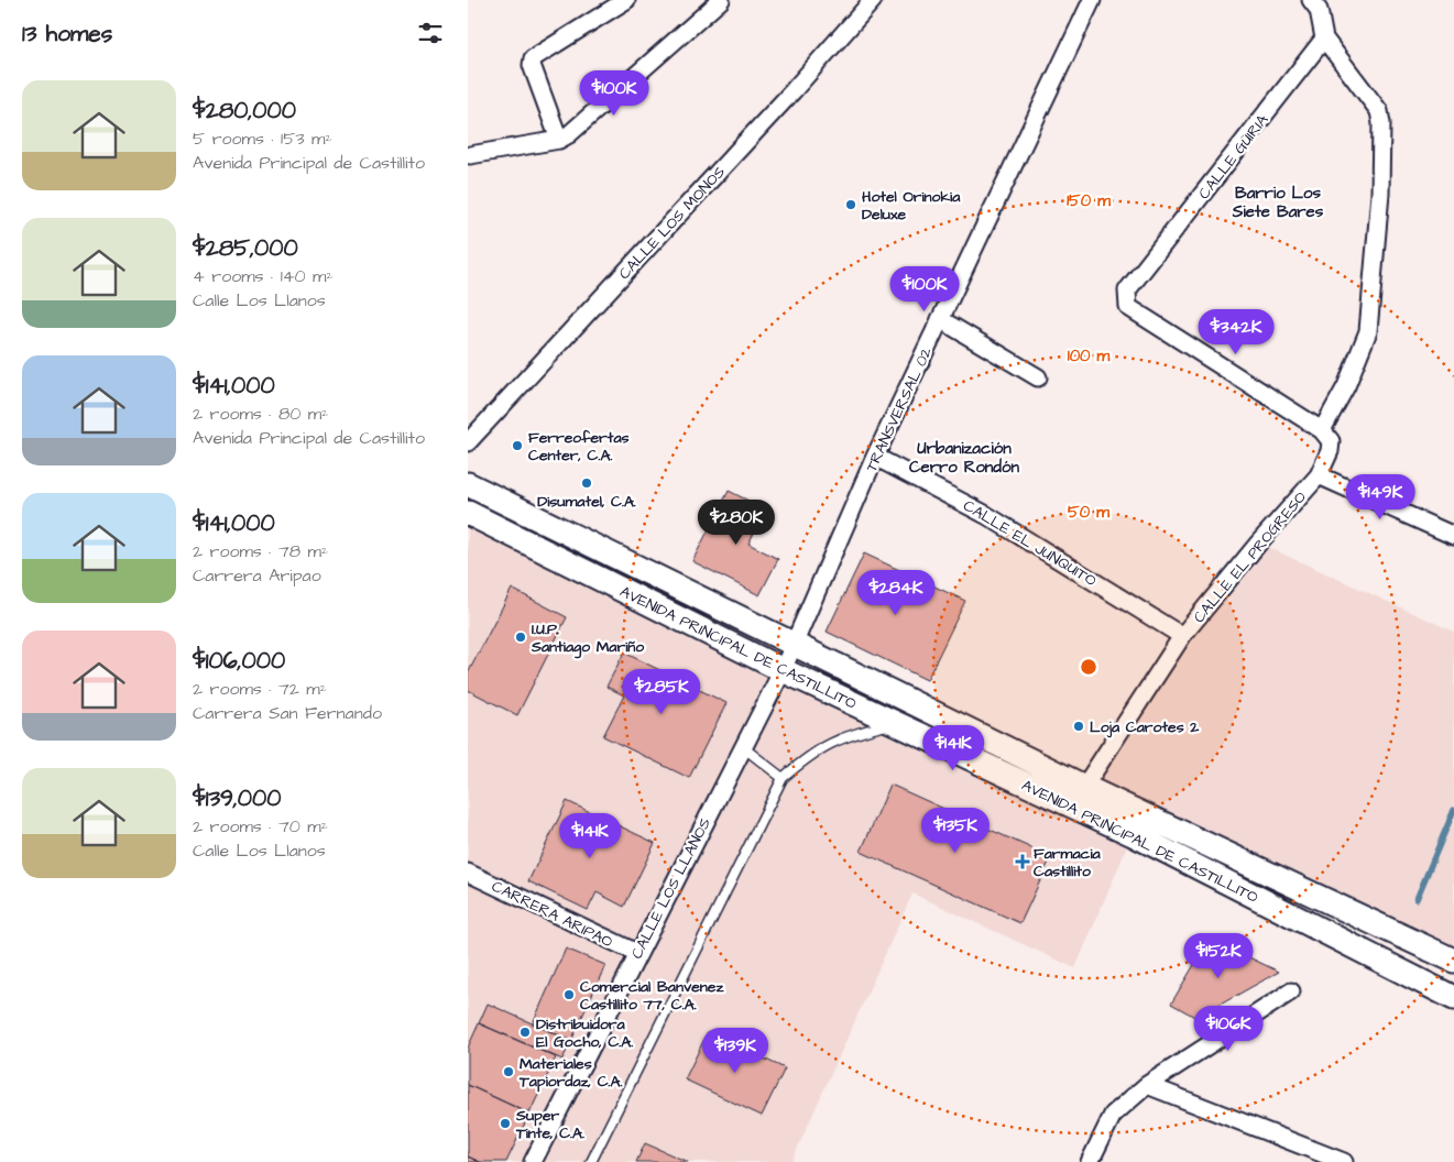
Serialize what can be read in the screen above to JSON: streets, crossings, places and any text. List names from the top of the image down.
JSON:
{
  "streets": {
    "main road": ["AVENIDA PRINCIPAL DE CASTILLITO"],
    "street": [
      "CALLE GÜIRIA",
      "CALLE LOS MONOS",
      "TRANSVERSAL 02",
      "CALLE EL JUNQUITO",
      "CALLE EL PROGRESO",
      "CALLE LOS LLANOS",
      "CARRERA ARIPAO"
    ]
  },
  "crossings": [
    ["CALLE GÜIRIA", "CALLE EL PROGRESO"],
    ["TRANSVERSAL 02", "CALLE EL JUNQUITO"],
    ["TRANSVERSAL 02", "AVENIDA PRINCIPAL DE CASTILLITO"],
    ["TRANSVERSAL 02", "CALLE LOS LLANOS"],
    ["CALLE EL JUNQUITO", "CALLE EL PROGRESO"],
    ["CALLE EL PROGRESO", "AVENIDA PRINCIPAL DE CASTILLITO"],
    ["AVENIDA PRINCIPAL DE CASTILLITO", "CALLE LOS LLANOS"],
    ["CALLE LOS LLANOS", "CARRERA ARIPAO"]
  ],
  "districts": ["Barrio Los Siete Bares", "Urbanización Cerro Rondón"],
  "places": {
    "other": [
      "Hotel Orinokia Deluxe",
      "Ferreofertas Center, C.A.",
      "Disumatel, C.A.",
      "I.U.P. Santiago Mariño",
      "Loja Carotes 2",
      "Comercial Banvenez Castillito 77, C.A.",
      "Distribuidora El Gocho, C.A.",
      "Materiales Tapiordaz, C.A.",
      "Super Tinte, C.A."
    ],
    "health": ["Farmacia Castillito"]
  },
  "page": {
    "heading": "13 homes",
    "list": [
      {
        "name": "$280,000",
        "note": "5 rooms · 153 m² · Avenida Principal de Castillito"
      },
      {
        "name": "$285,000",
        "note": "4 rooms · 140 m² · Calle Los Llanos"
      },
      {
        "name": "$141,000",
        "note": "2 rooms · 80 m² · Avenida Principal de Castillito"
      },
      {
        "name": "$141,000",
        "note": "2 rooms · 78 m² · Carrera Aripao"
      },
      {
        "name": "$106,000",
        "note": "2 rooms · 72 m² · Carrera San Fernando"
      },
      {
        "name": "$139,000",
        "note": "2 rooms · 70 m² · Calle Los Llanos"
      }
    ],
    "price": [
      "$100K",
      "$100K",
      "$342K",
      "$149K",
      "$280K",
      "$284K",
      "$285K",
      "$141K",
      "$135K",
      "$141K",
      "$152K",
      "$106K",
      "$139K"
    ]
  },
  "rings": ["150 m", "100 m", "50 m"]
}
